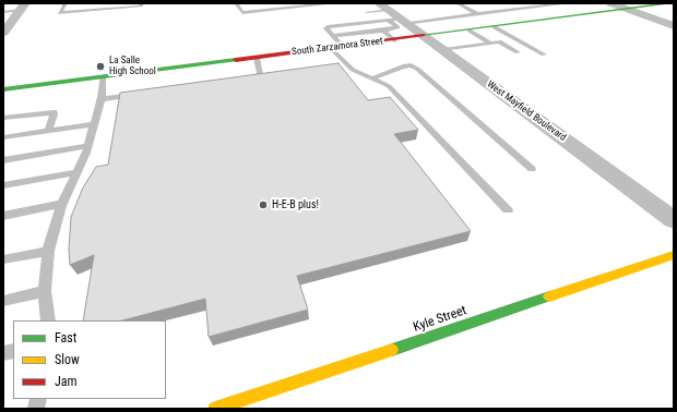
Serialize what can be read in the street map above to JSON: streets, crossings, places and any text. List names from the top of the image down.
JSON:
{
  "streets": {
    "main road": ["South Zarzamora Street", "Kyle Street"],
    "street": ["West Mayfield Boulevard"]
  },
  "crossings": [
    ["South Zarzamora Street", "West Mayfield Boulevard"]
  ],
  "places": ["La Salle High School", "H-E-B plus!"],
  "legend": ["Fast", "Slow", "Jam"]
}
